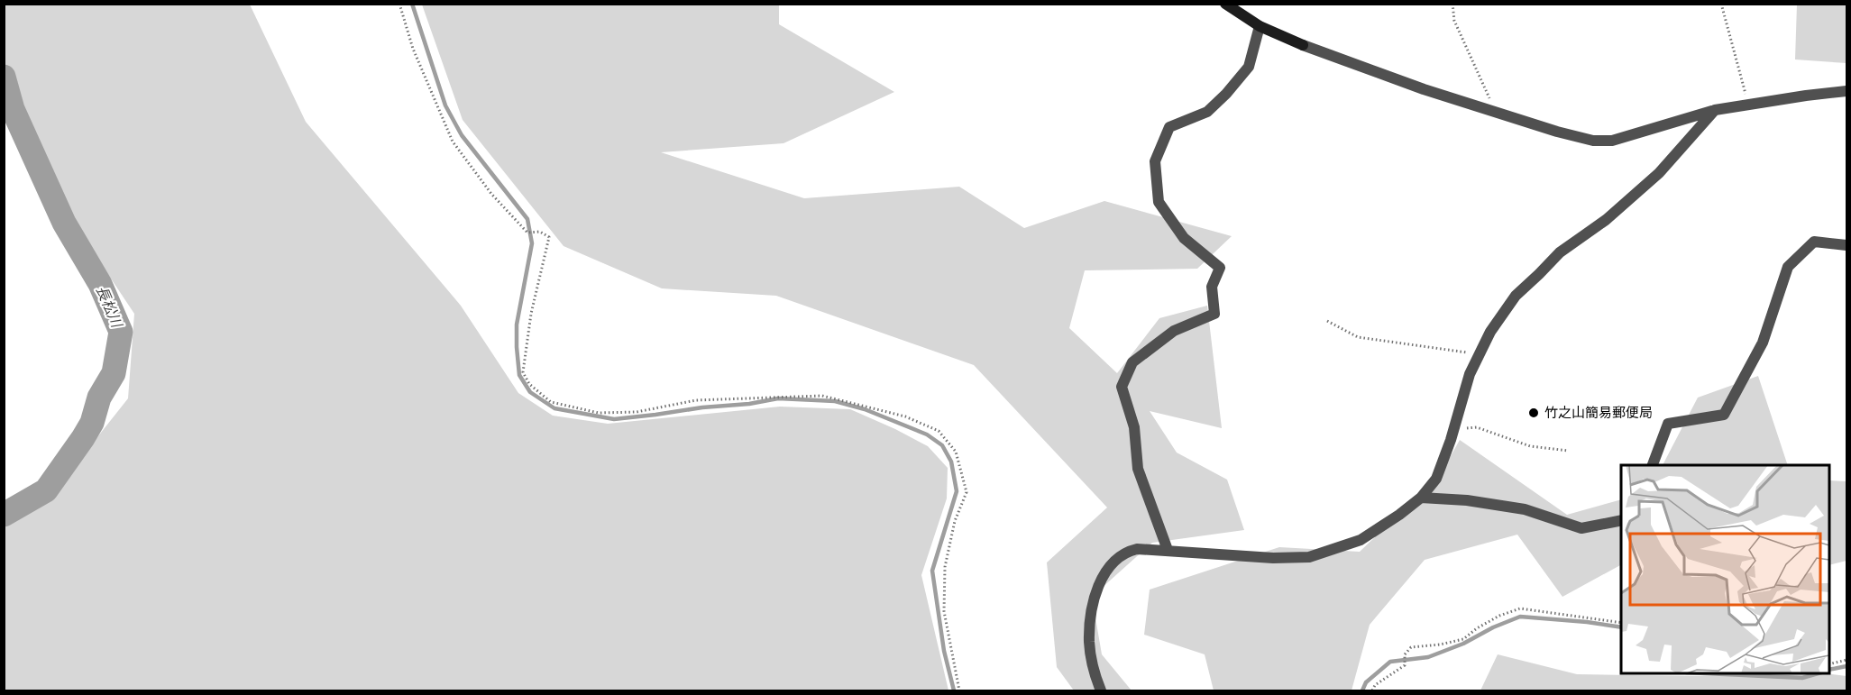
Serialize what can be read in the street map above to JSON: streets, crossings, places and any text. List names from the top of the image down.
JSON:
{
  "water": ["長松川"],
  "places": ["竹之山簡易郵便局"]
}
